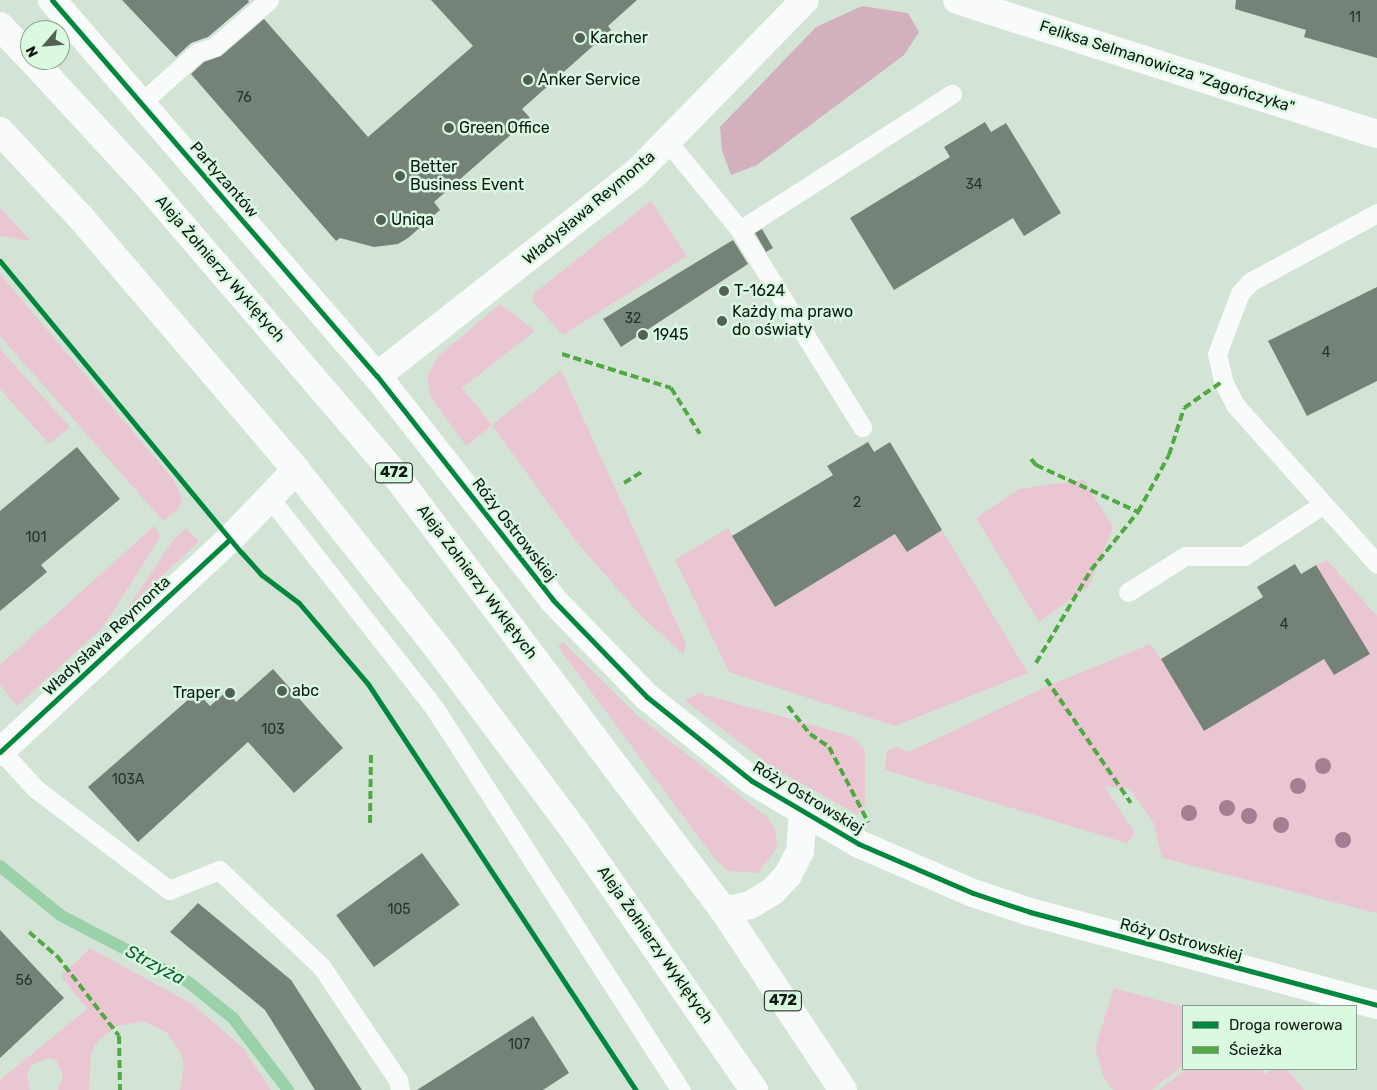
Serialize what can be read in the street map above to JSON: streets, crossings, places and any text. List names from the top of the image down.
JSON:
{
  "streets": {
    "street": [
      "Feliksa Selmanowicza \"Zagończyka\"",
      "Partyzantów",
      "Władysława Reymonta",
      "Aleja Żołnierzy Wyklętych",
      "472",
      "Róży Ostrowskiej"
    ]
  },
  "crossings": [
    ["Partyzantów", "Władysława Reymonta"],
    ["Partyzantów", "Róży Ostrowskiej"],
    ["Władysława Reymonta", "Aleja Żołnierzy Wyklętych"],
    ["Władysława Reymonta", "Róży Ostrowskiej"]
  ],
  "water": ["Strzyża"],
  "places": [
    "Karcher",
    "Anker Service",
    "Green Office",
    "Better Business Event",
    "Uniqa",
    "T-1624",
    "Każdy ma prawo do oświaty",
    "1945",
    "abc",
    "Traper"
  ],
  "house_numbers": [
    "11",
    "76",
    "34",
    "32",
    "4",
    "2",
    "101",
    "4",
    "103",
    "103A",
    "105",
    "56",
    "107"
  ],
  "legend": ["Droga rowerowa", "Ścieżka"],
  "north": "bottom left"
}
